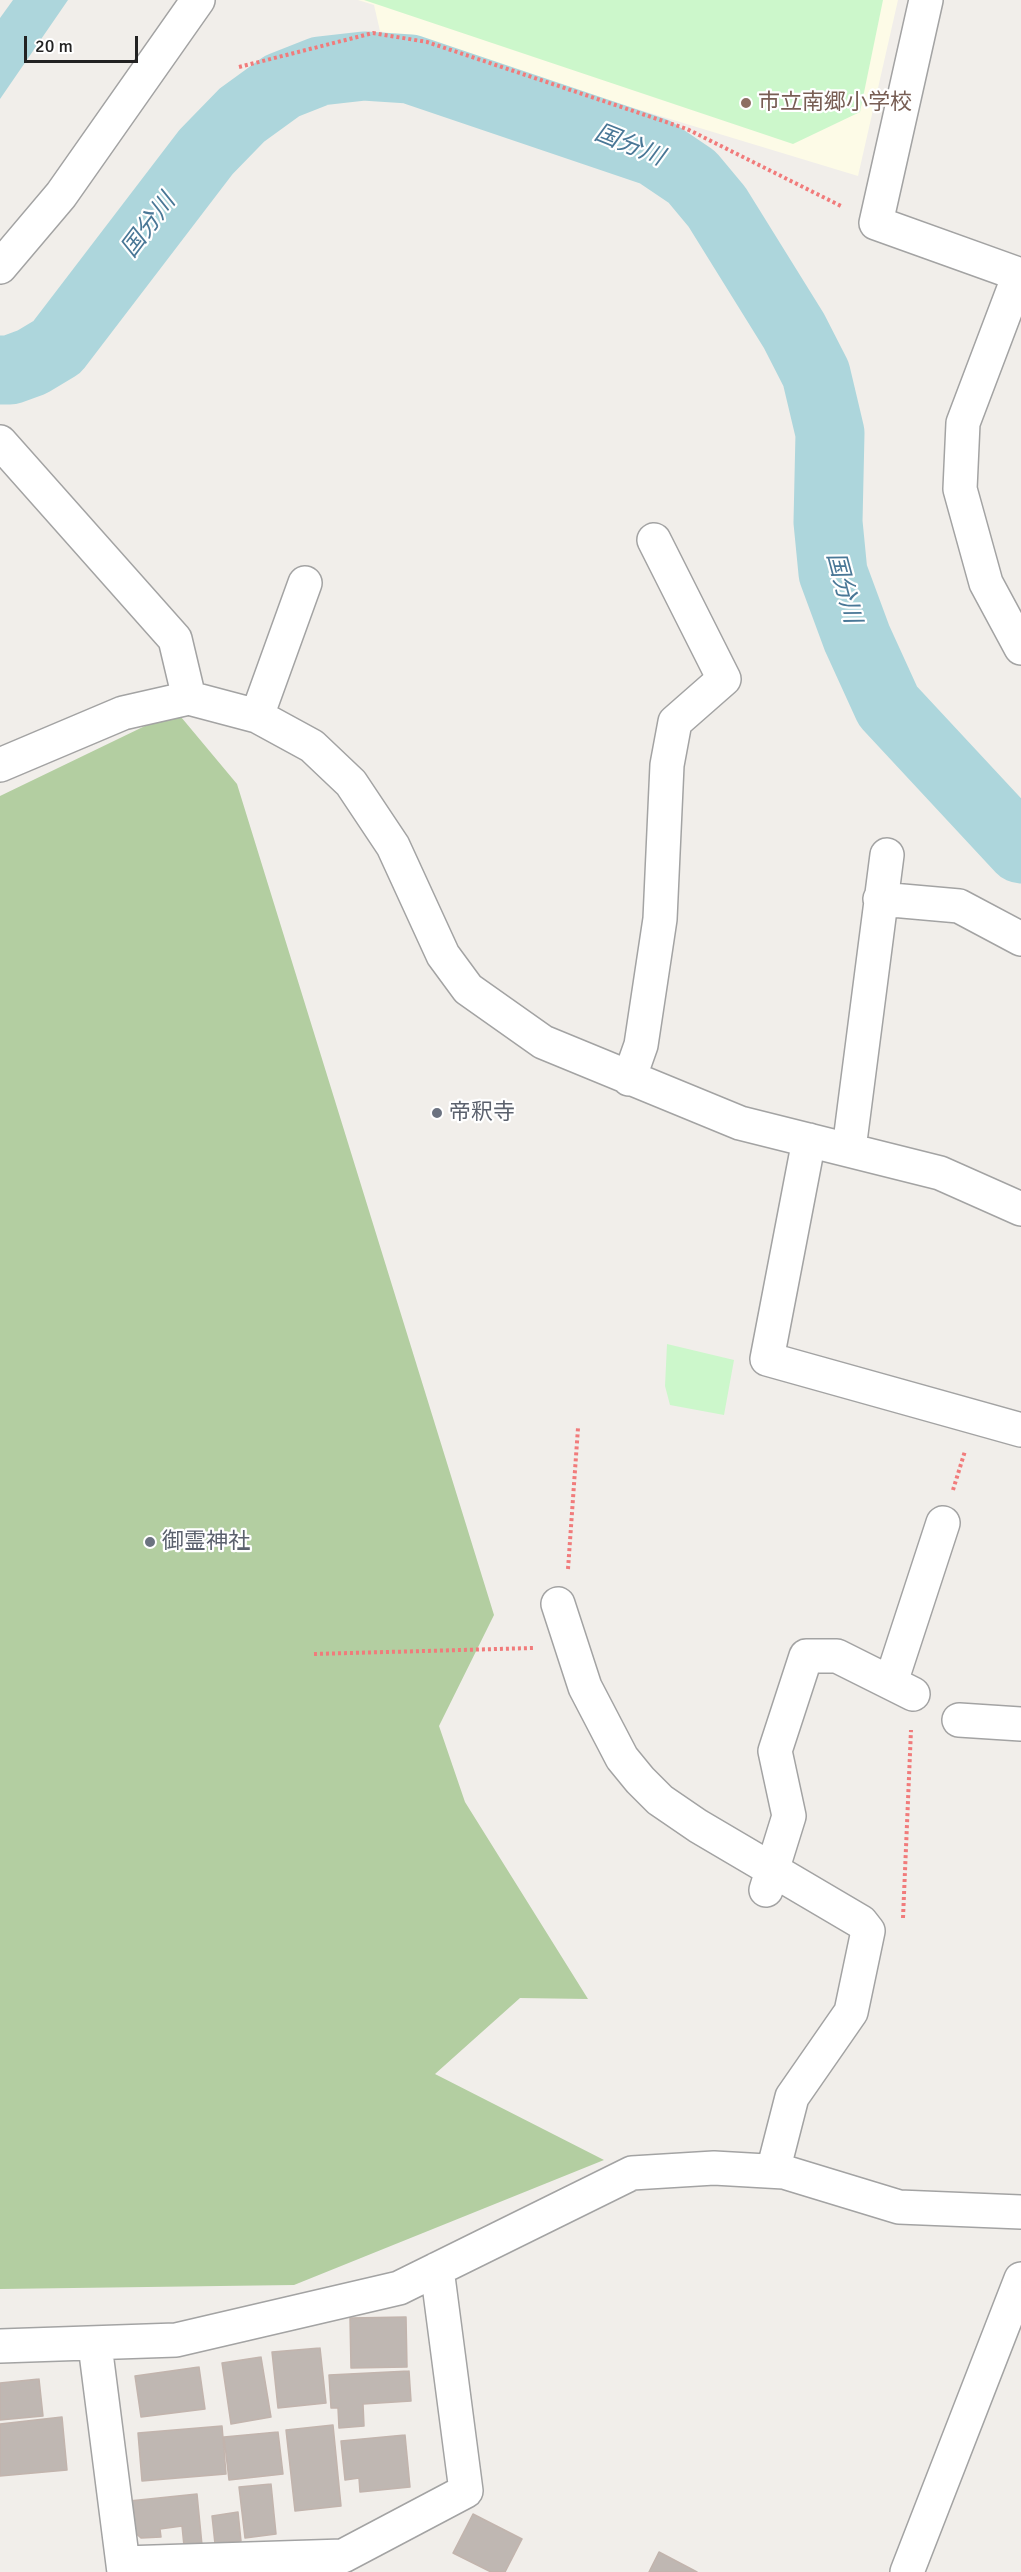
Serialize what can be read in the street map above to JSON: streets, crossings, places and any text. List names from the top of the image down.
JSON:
{
  "water": ["国分川"],
  "places": ["市立南郷小学校", "帝釈寺", "御霊神社"],
  "scale_bar": "20 m"
}
